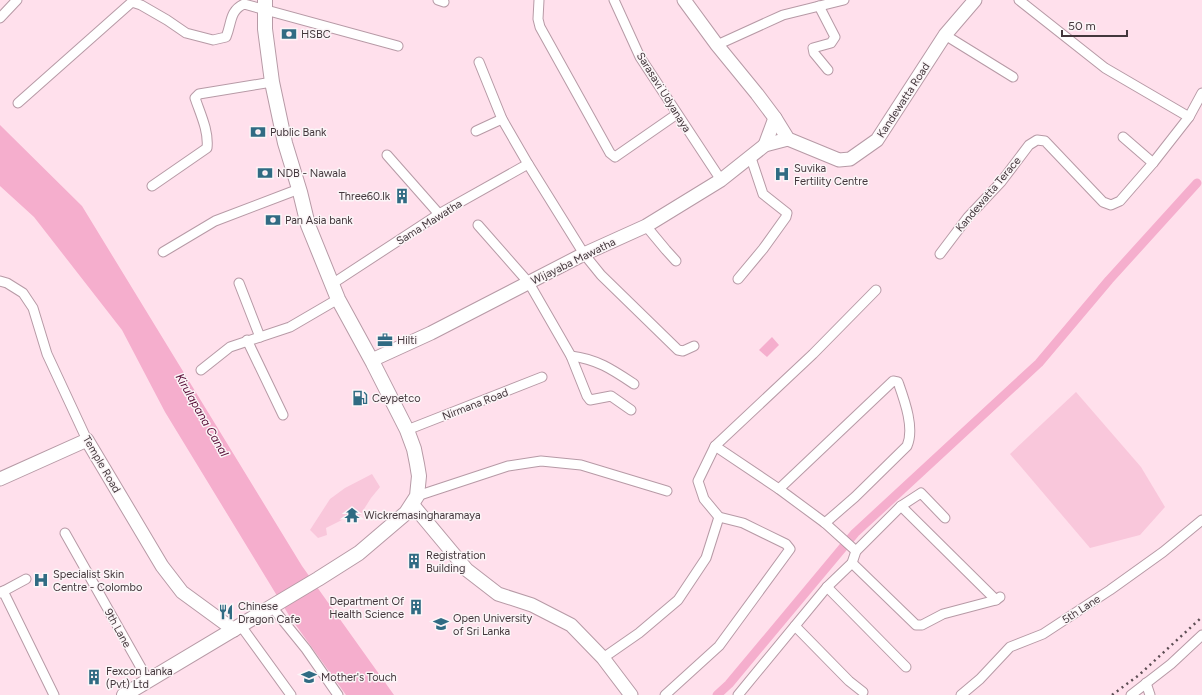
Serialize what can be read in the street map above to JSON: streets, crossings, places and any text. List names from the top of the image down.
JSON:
{
  "streets": {
    "street": [
      "Sarasavi Udyanaya",
      "Kandewatta Road",
      "Kandewatta Terace",
      "Sama Mawatha",
      "Wijayaba Mawatha",
      "Nirmana Road",
      "Temple Road",
      "5th Lane",
      "9th Lane"
    ]
  },
  "crossings": [
    ["Sarasavi Udyanaya", "Wijayaba Mawatha"]
  ],
  "water": ["Kirulapana Canal"],
  "places": {
    "bank": [
      "HSBC",
      "Public Bank",
      "NDB - Nawala",
      "Pan Asia bank"
    ],
    "hospital": ["Suvika Fertility Centre", "Specialist Skin Centre - Colombo"],
    "building": [
      "Three60.lk",
      "Registration Building",
      "Department Of Health Science",
      "Fexcon Lanka (Pvt) Ltd"
    ],
    "office": ["Hilti"],
    "fuel station": ["Ceypetco"],
    "temple": ["Wickremasingharamaya"],
    "restaurant": ["Chinese Dragon Cafe"],
    "school or university": ["Open University of Sri Lanka", "Mother's Touch"]
  },
  "scale_bar": "50 m"
}
